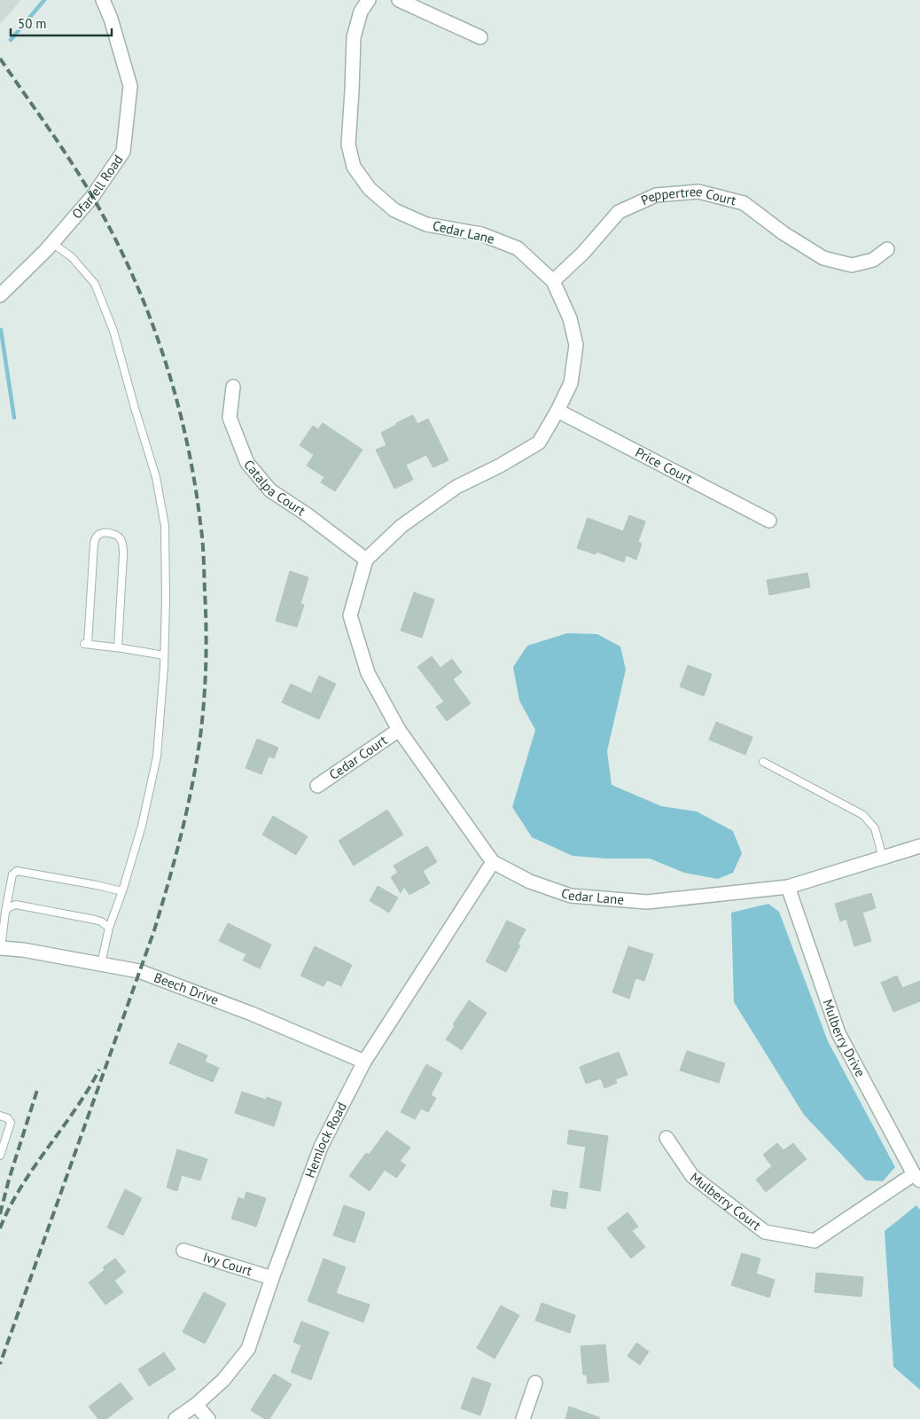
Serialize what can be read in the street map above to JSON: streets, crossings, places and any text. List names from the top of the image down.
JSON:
{
  "streets": {
    "street": [
      "Ofarrell Road",
      "Peppertree Court",
      "Cedar Lane",
      "Price Court",
      "Catalpa Court",
      "Cedar Court",
      "Beech Drive",
      "Mulberry Drive",
      "Hemlock Road",
      "Mulberry Court",
      "Ivy Court"
    ]
  },
  "crossings": [
    ["Peppertree Court", "Cedar Lane"],
    ["Cedar Lane", "Price Court"],
    ["Cedar Lane", "Catalpa Court"],
    ["Cedar Lane", "Cedar Court"],
    ["Cedar Lane", "Mulberry Drive"],
    ["Cedar Lane", "Hemlock Road"],
    ["Beech Drive", "Hemlock Road"],
    ["Mulberry Drive", "Mulberry Court"],
    ["Hemlock Road", "Ivy Court"]
  ],
  "scale_bar": "50 m"
}
